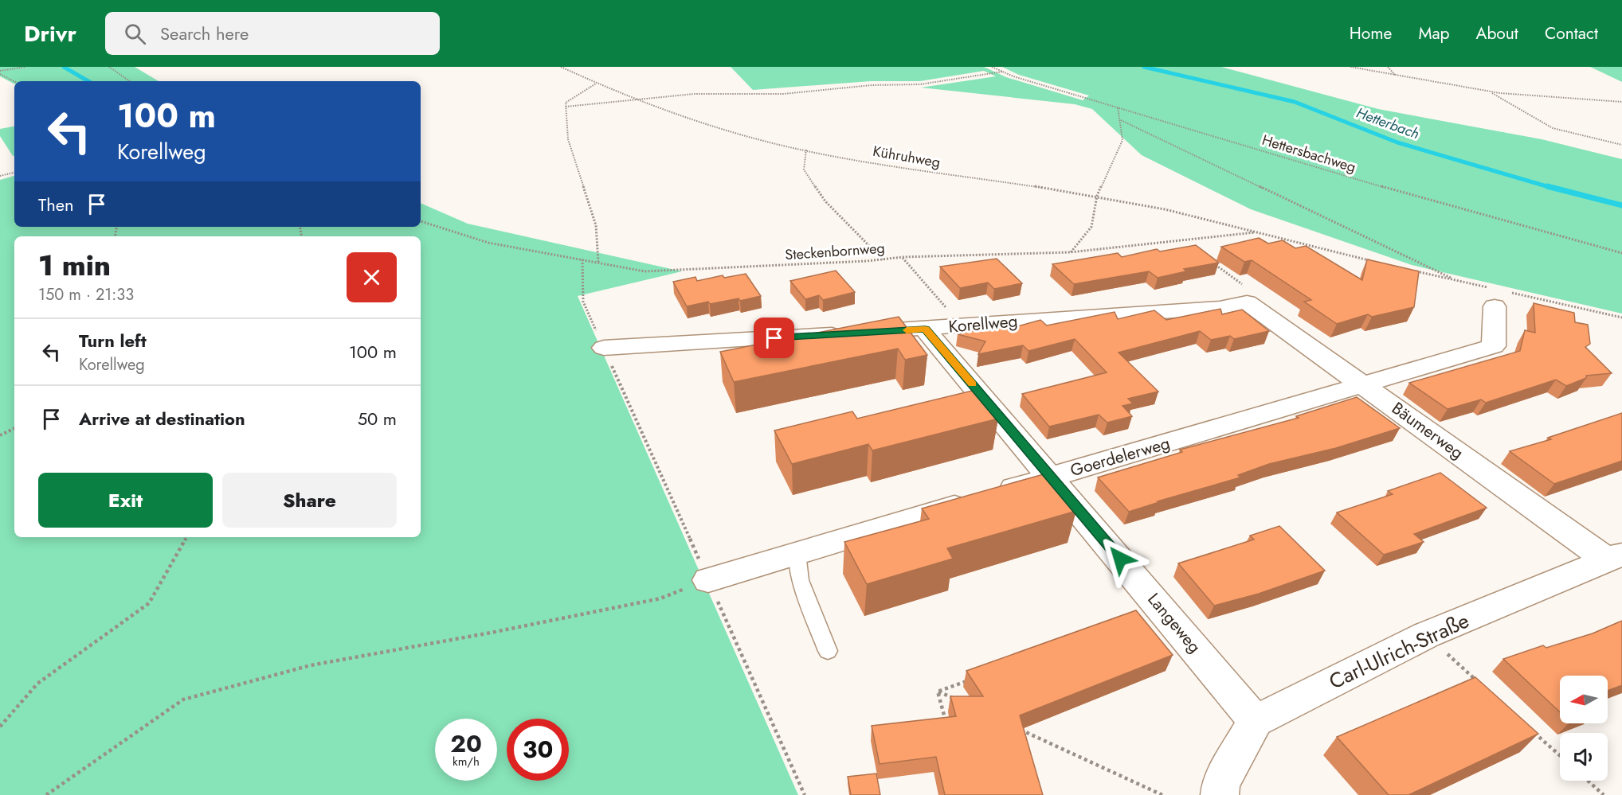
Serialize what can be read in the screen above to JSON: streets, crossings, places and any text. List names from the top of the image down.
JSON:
{
  "streets": {
    "street": [
      "Korellweg",
      "Bäumerweg",
      "Goerdelerweg",
      "Langeweg",
      "Carl-Ulrich-Straße"
    ],
    "path": ["Hettersbachweg", "Kühruhweg", "Steckenbornweg"]
  },
  "crossings": [
    ["Kühruhweg", "Steckenbornweg"],
    ["Korellweg", "Bäumerweg"],
    ["Korellweg", "Langeweg"],
    ["Bäumerweg", "Goerdelerweg"],
    ["Bäumerweg", "Carl-Ulrich-Straße"],
    ["Goerdelerweg", "Langeweg"],
    ["Langeweg", "Carl-Ulrich-Straße"]
  ],
  "water": ["Hetterbach"],
  "north": "left",
  "page": {
    "header": "Drivr",
    "search": "Search here",
    "nav": [
      "Home",
      "Map",
      "About",
      "Contact"
    ],
    "turn": ["100 m", "Korellweg"],
    "then": "Then",
    "heading": ["1 min", "150 m · 21:33"],
    "list": [
      {
        "name": "Turn left",
        "note": "Korellweg",
        "value": "100 m"
      },
      {
        "name": "Arrive at destination",
        "value": "50 m"
      }
    ],
    "buttons": ["Exit", "Share"],
    "speed": "20 km/h",
    "limit": "30"
  }
}
